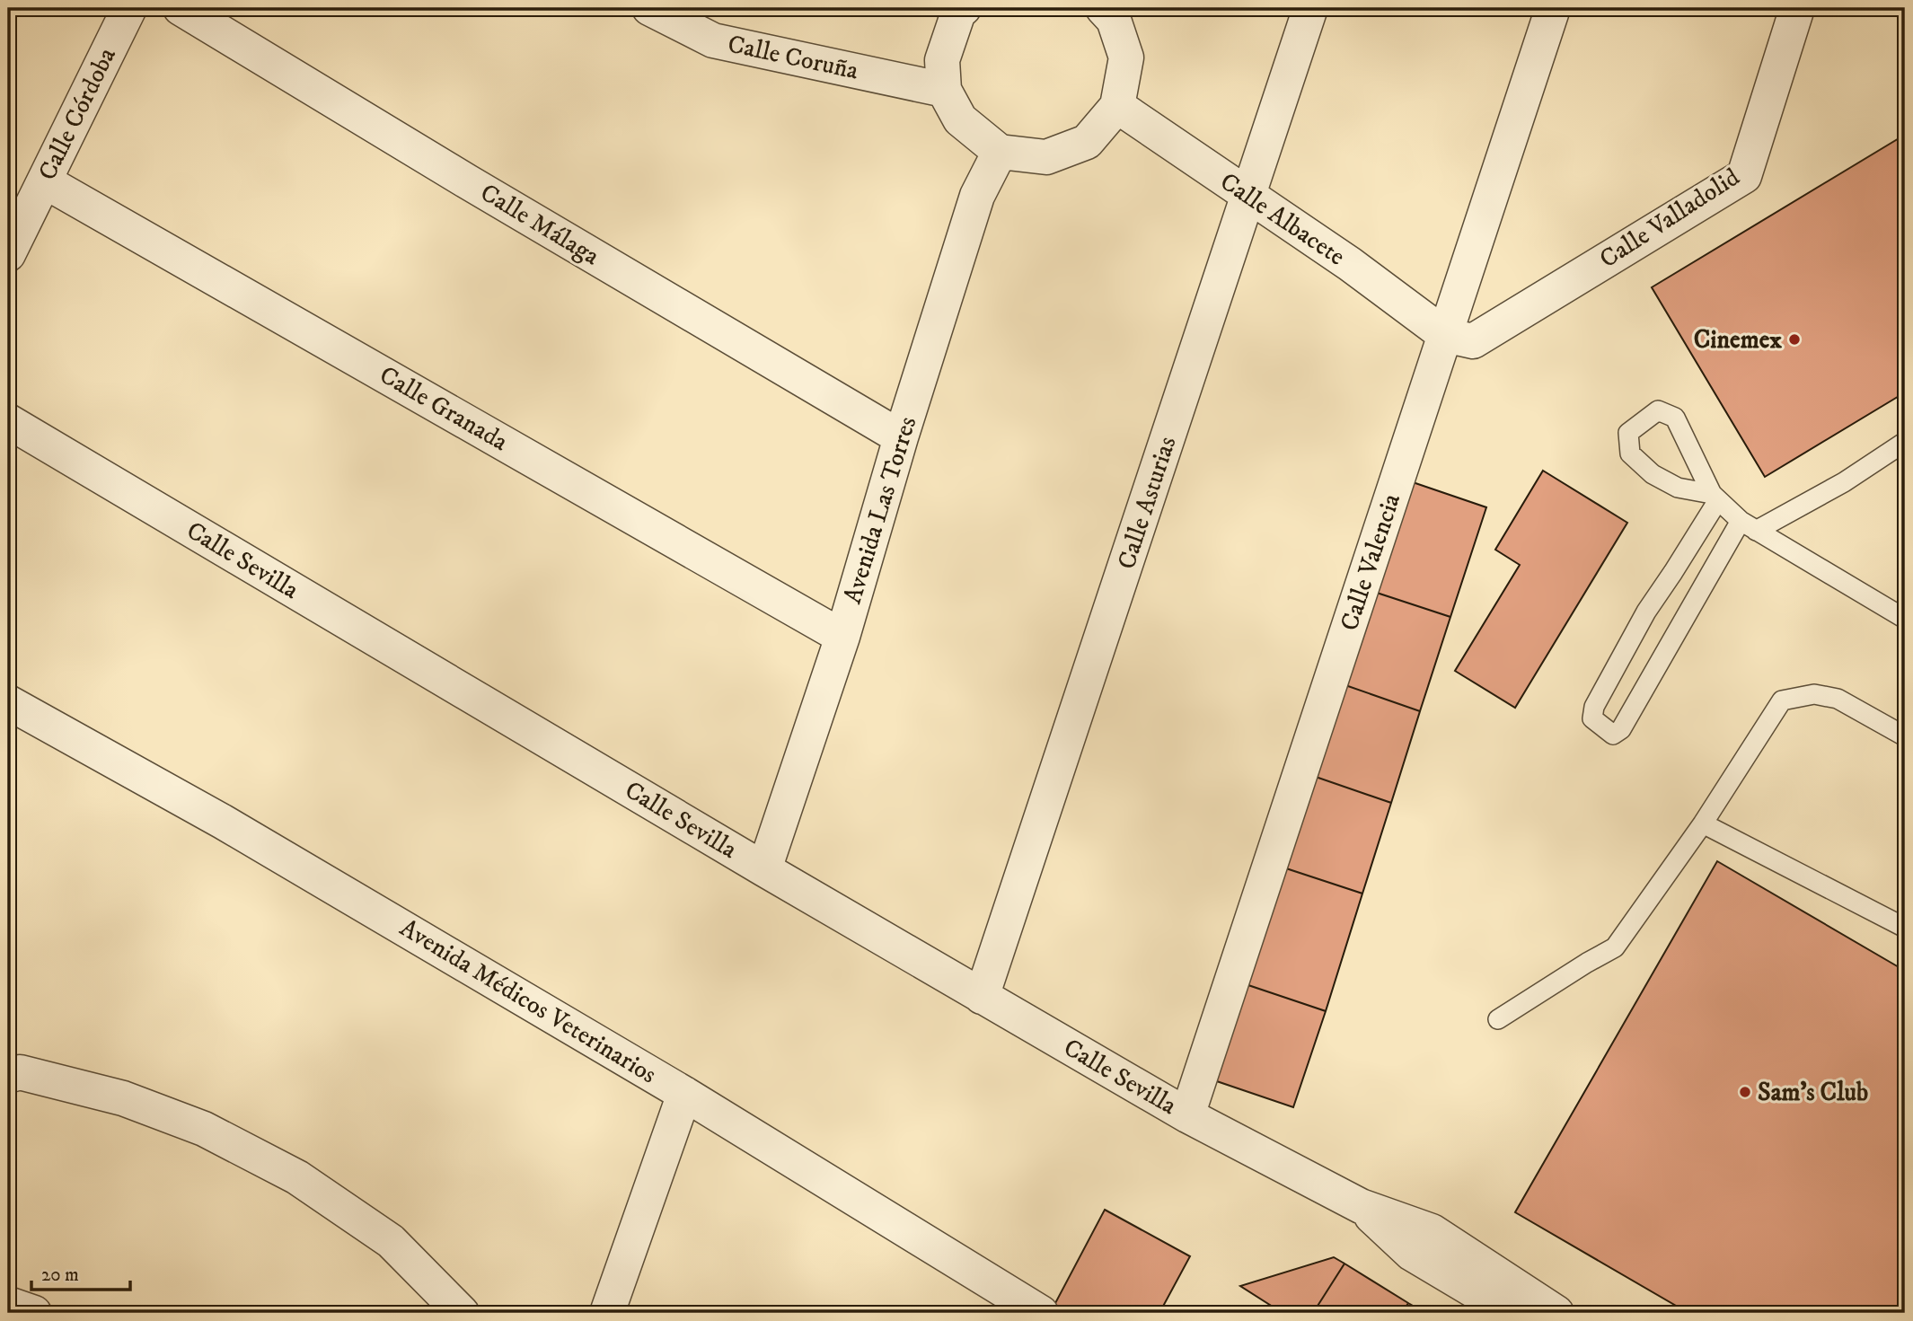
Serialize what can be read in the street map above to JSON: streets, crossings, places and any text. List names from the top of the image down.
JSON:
{
  "streets": {
    "street": [
      "Calle Coruña",
      "Calle Córdoba",
      "Calle Valladolid",
      "Calle Albacete",
      "Calle Málaga",
      "Calle Granada",
      "Calle Asturias",
      "Avenida Las Torres",
      "Calle Sevilla",
      "Calle Valencia",
      "Avenida Médicos Veterinarios"
    ]
  },
  "crossings": [
    ["Calle Córdoba", "Calle Granada"],
    ["Calle Valladolid", "Calle Albacete"],
    ["Calle Valladolid", "Calle Valencia"],
    ["Calle Albacete", "Calle Asturias"],
    ["Calle Albacete", "Calle Valencia"],
    ["Calle Málaga", "Avenida Las Torres"],
    ["Calle Granada", "Avenida Las Torres"],
    ["Calle Asturias", "Calle Sevilla"],
    ["Avenida Las Torres", "Calle Sevilla"],
    ["Calle Sevilla", "Calle Valencia"]
  ],
  "places": ["Cinemex", "Sam's Club"],
  "scale_bar": "20 m"
}
